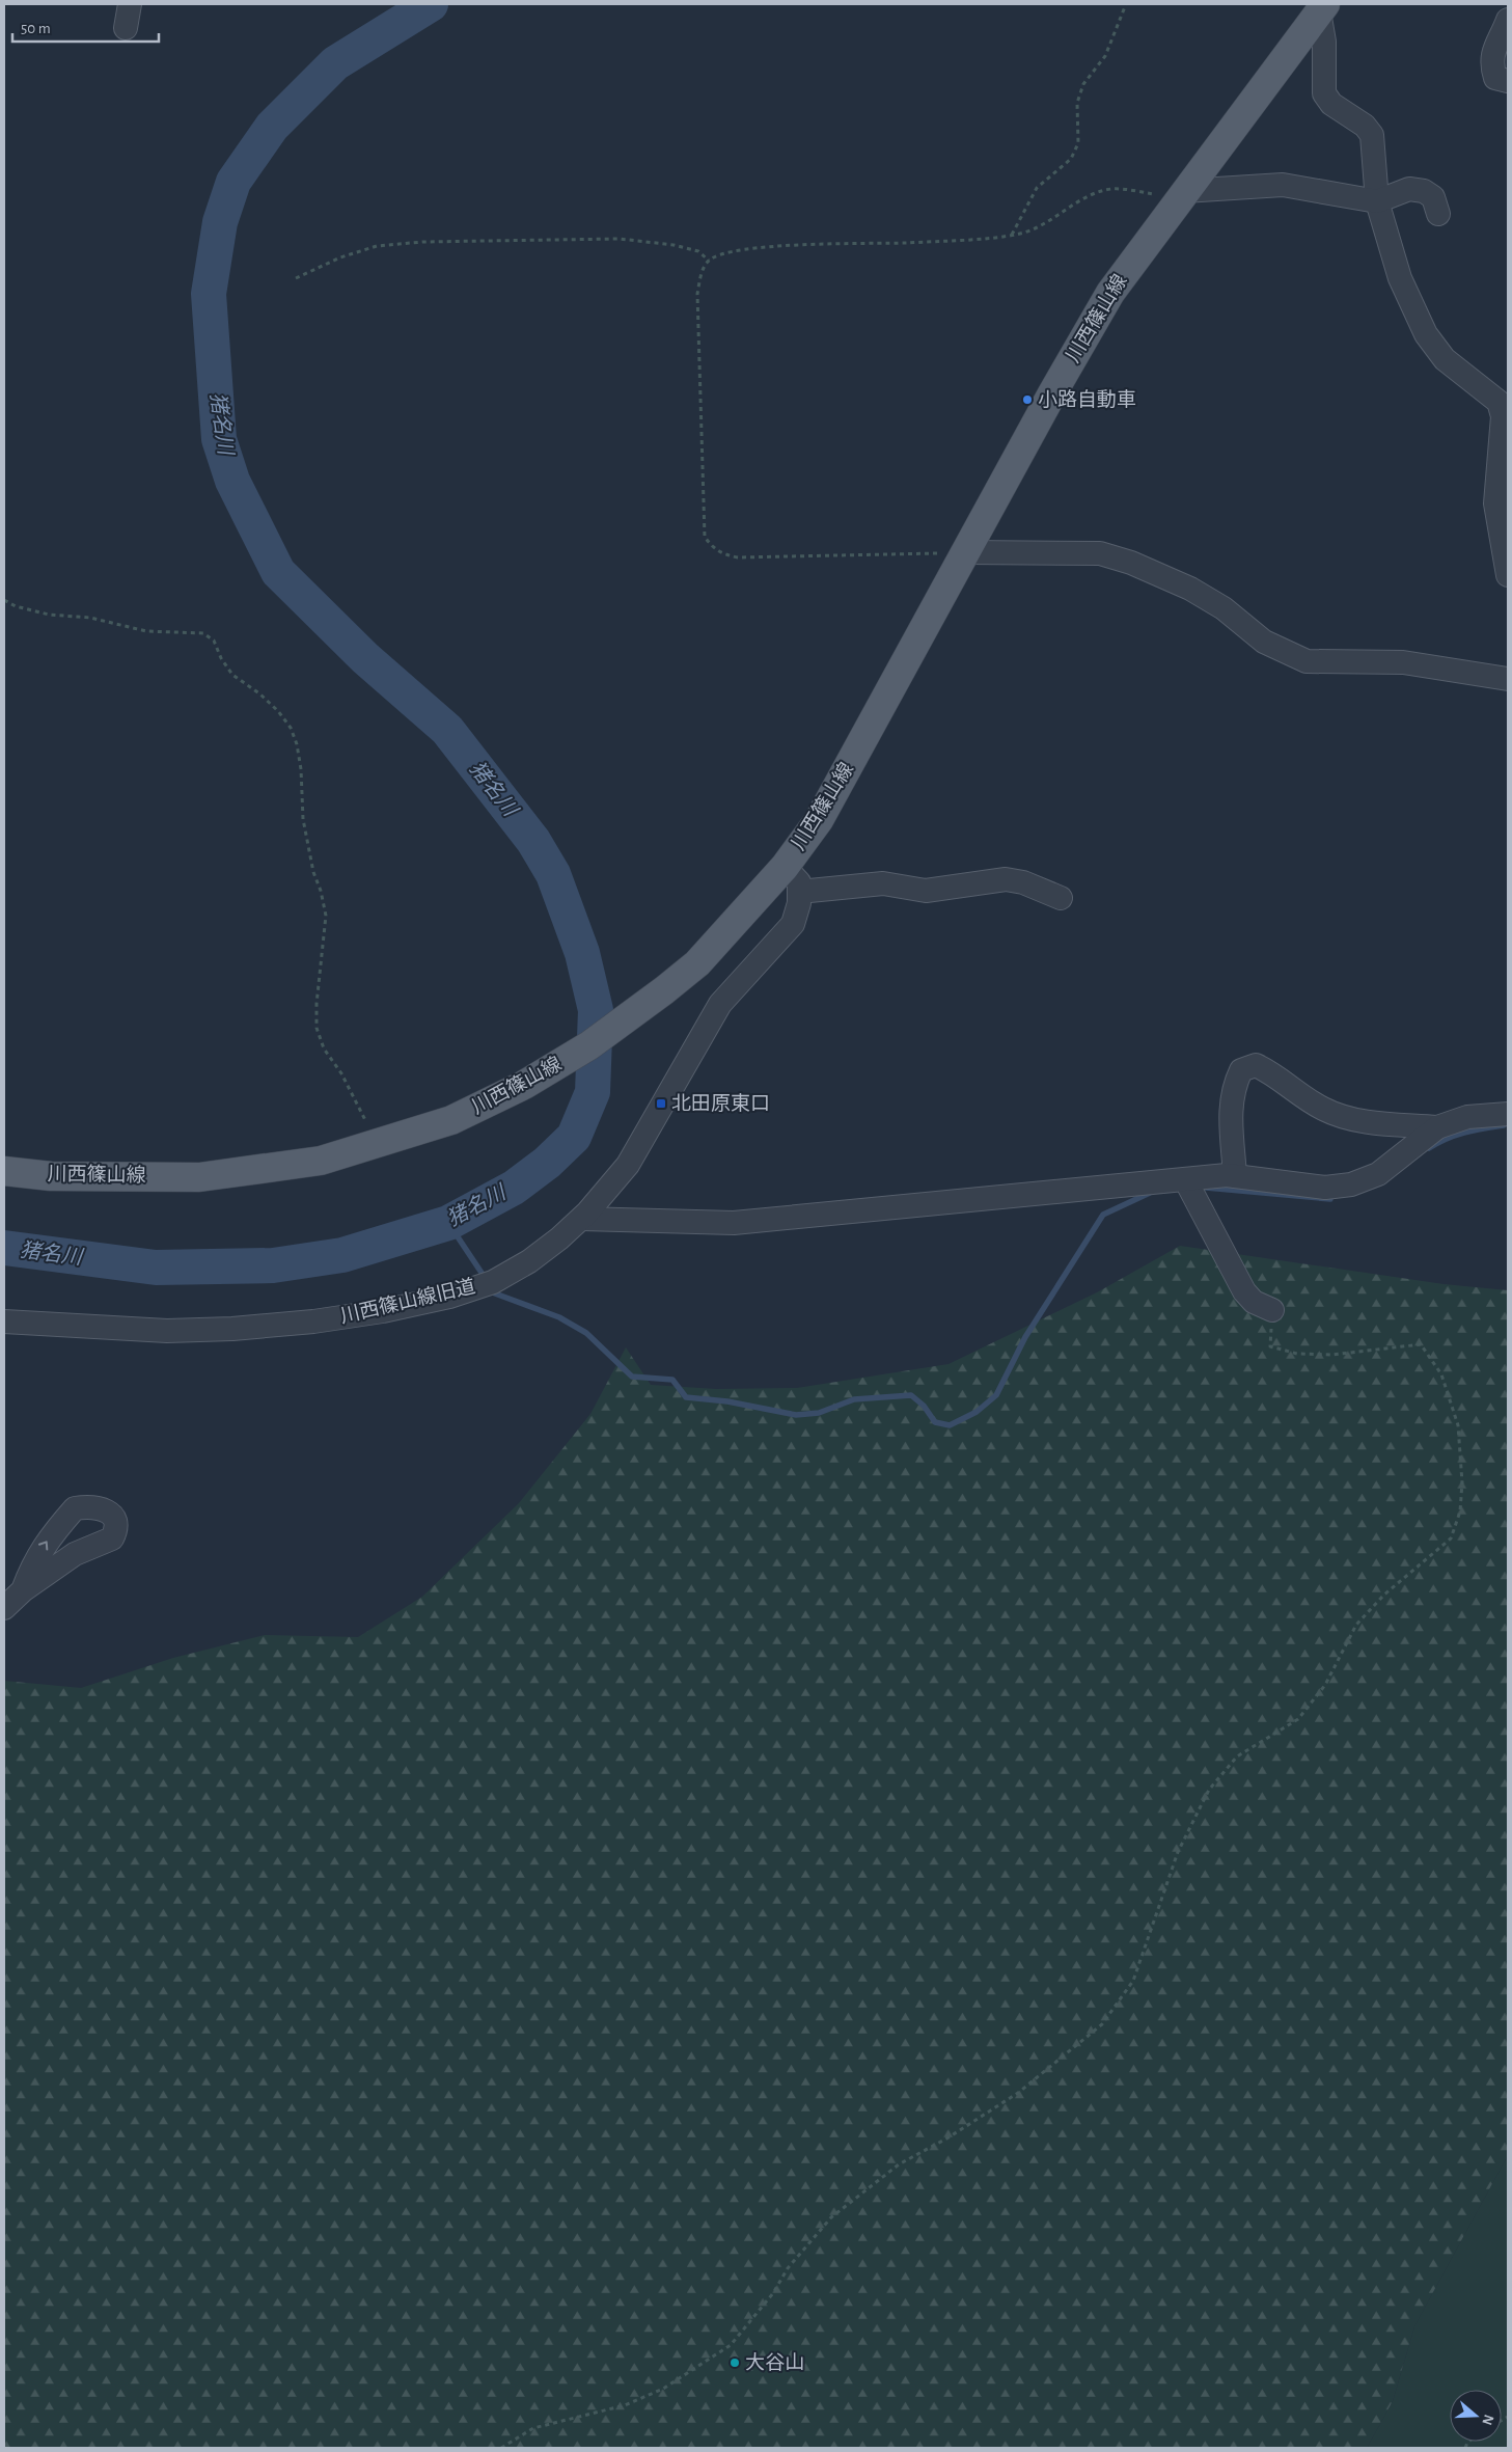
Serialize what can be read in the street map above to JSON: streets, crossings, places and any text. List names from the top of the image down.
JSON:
{
  "streets": {
    "main road": ["川西篠山線"],
    "street": ["川西篠山線旧道"]
  },
  "water": ["猪名川"],
  "places": {
    "other": ["小路自動車", "大谷山"],
    "transit": ["北田原東口"]
  },
  "scale_bar": "50 m",
  "north": "right"
}
